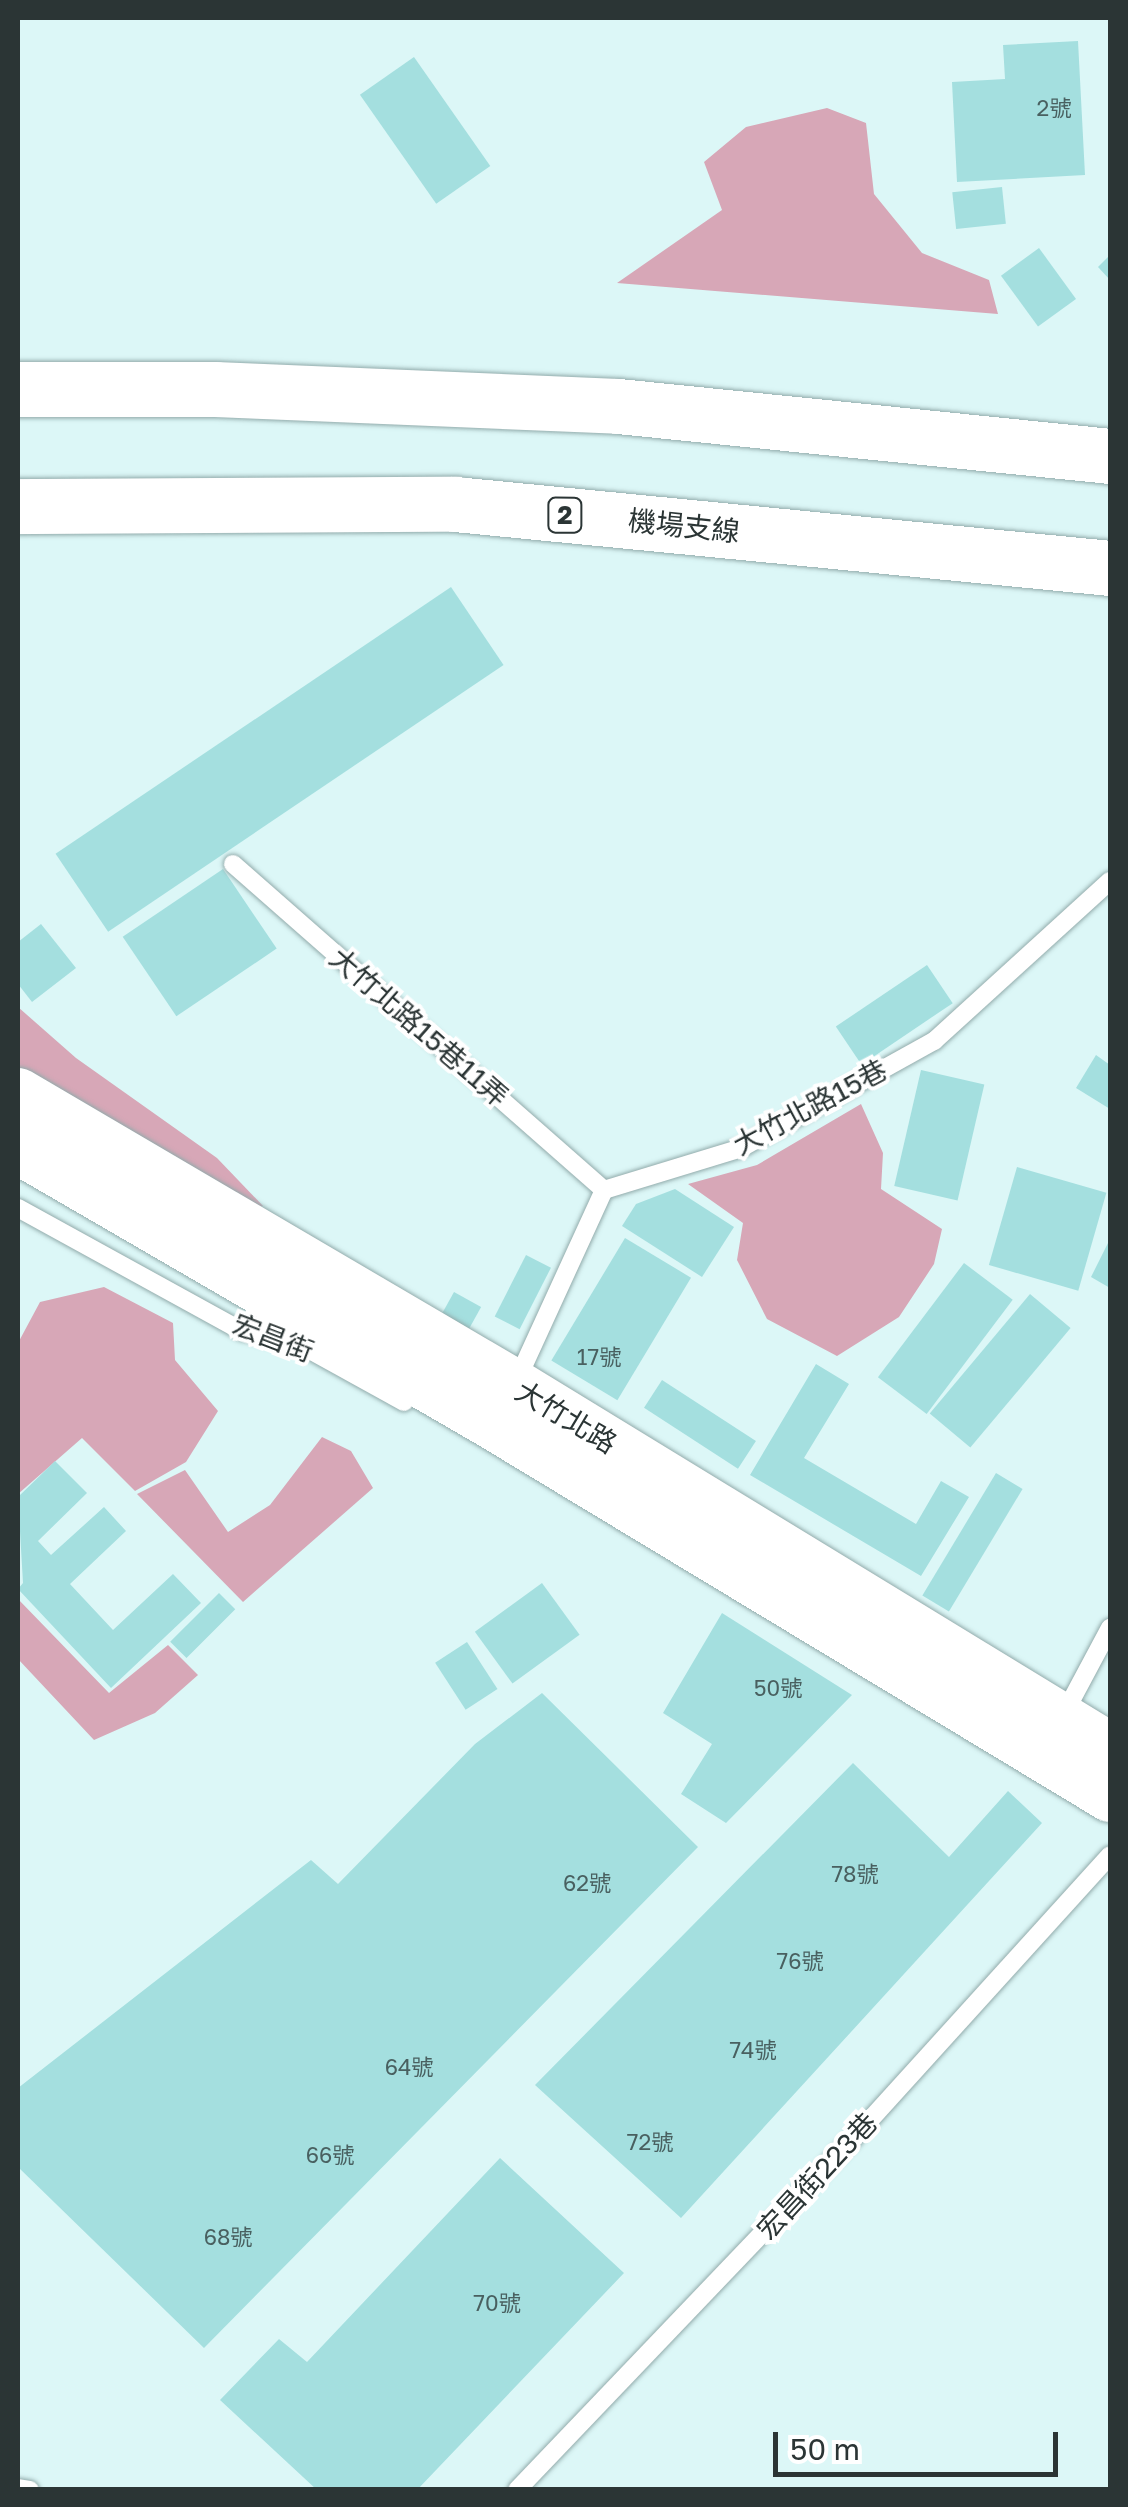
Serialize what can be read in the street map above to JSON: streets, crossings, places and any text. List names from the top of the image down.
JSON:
{
  "streets": {
    "highway": ["2", "機場支線"],
    "street": ["大竹北路"],
    "lane": [
      "大竹北路15巷11弄",
      "大竹北路15巷",
      "宏昌街",
      "宏昌街223巷"
    ]
  },
  "crossings": [
    ["大竹北路15巷11弄", "大竹北路15巷"]
  ],
  "house_numbers": [
    "2號",
    "17號",
    "50號",
    "78號",
    "62號",
    "76號",
    "74號",
    "64號",
    "72號",
    "66號",
    "68號",
    "70號"
  ],
  "scale_bar": "50 m"
}
